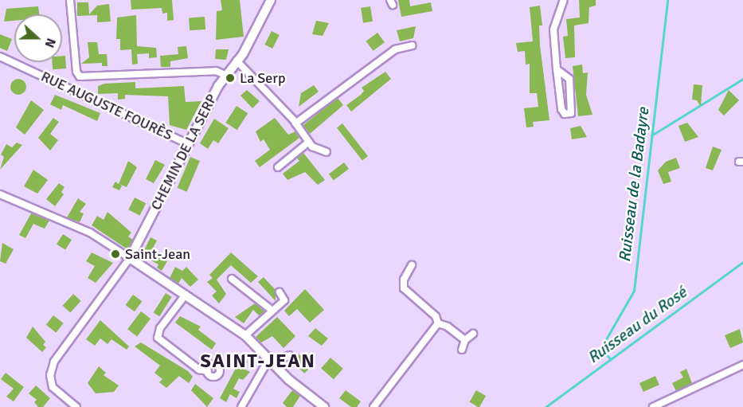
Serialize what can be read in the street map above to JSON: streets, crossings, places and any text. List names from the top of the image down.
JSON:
{
  "streets": {
    "street": ["RUE AUGUSTE FOURÈS", "CHEMIN DE LA SERP"]
  },
  "crossings": [
    ["RUE AUGUSTE FOURÈS", "CHEMIN DE LA SERP"]
  ],
  "districts": ["SAINT-JEAN"],
  "water": ["Ruisseau de la Badayre", "Ruisseau du Rosé"],
  "places": ["La Serp", "Saint-Jean"],
  "north": "right"
}
